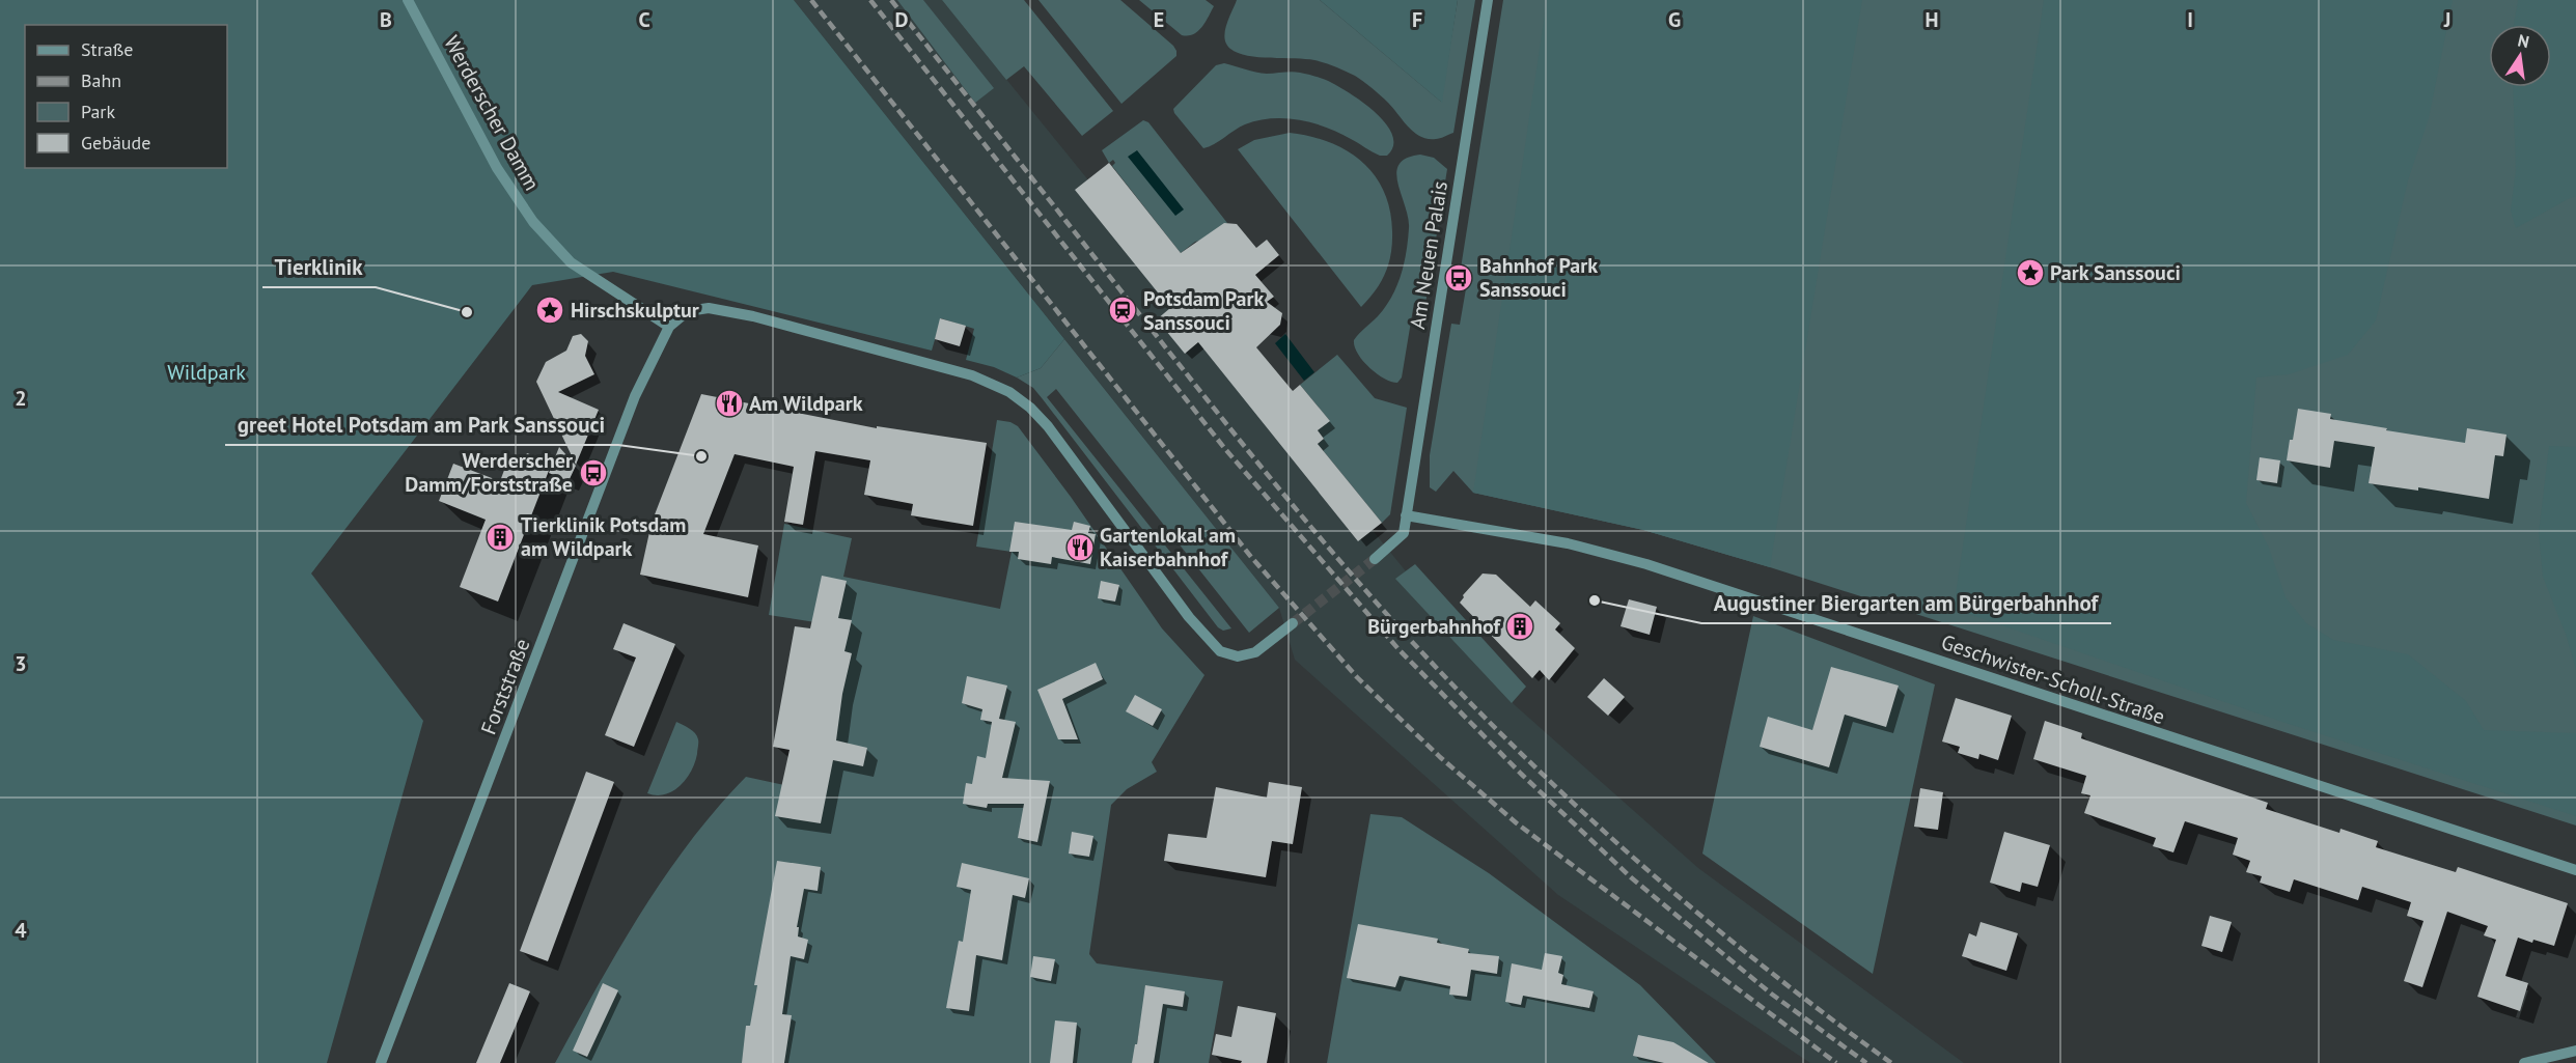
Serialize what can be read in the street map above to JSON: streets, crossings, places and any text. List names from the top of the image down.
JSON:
{
  "streets": {
    "street": [
      "Werderscher Damm",
      "Am Neuen Palais",
      "Geschwister-Scholl-Straße",
      "Forststraße"
    ]
  },
  "crossings": [
    ["Werderscher Damm", "Forststraße"],
    ["Am Neuen Palais", "Geschwister-Scholl-Straße"]
  ],
  "parks": ["Wildpark"],
  "places": {
    "place": ["Park Sanssouci", "Hirschskulptur"],
    "bus stop": ["Bahnhof Park Sanssouci", "Werderscher Damm/Forststraße"],
    "station": ["Potsdam Park Sanssouci"],
    "other": ["Tierklinik", "greet Hotel Potsdam am Park Sanssouci", "Augustiner Biergarten am Bürgerbahnhof"],
    "restaurant": ["Am Wildpark", "Gartenlokal am Kaiserbahnhof"],
    "building": ["Tierklinik Potsdam am Wildpark", "Bürgerbahnhof"]
  },
  "legend": [
    "Straße",
    "Bahn",
    "Park",
    "Gebäude"
  ],
  "north": "top",
  "grid": {
    "columns": [
      "B",
      "C",
      "D",
      "E",
      "F",
      "G",
      "H",
      "I",
      "J"
    ],
    "rows": ["2", "3", "4"]
  }
}
